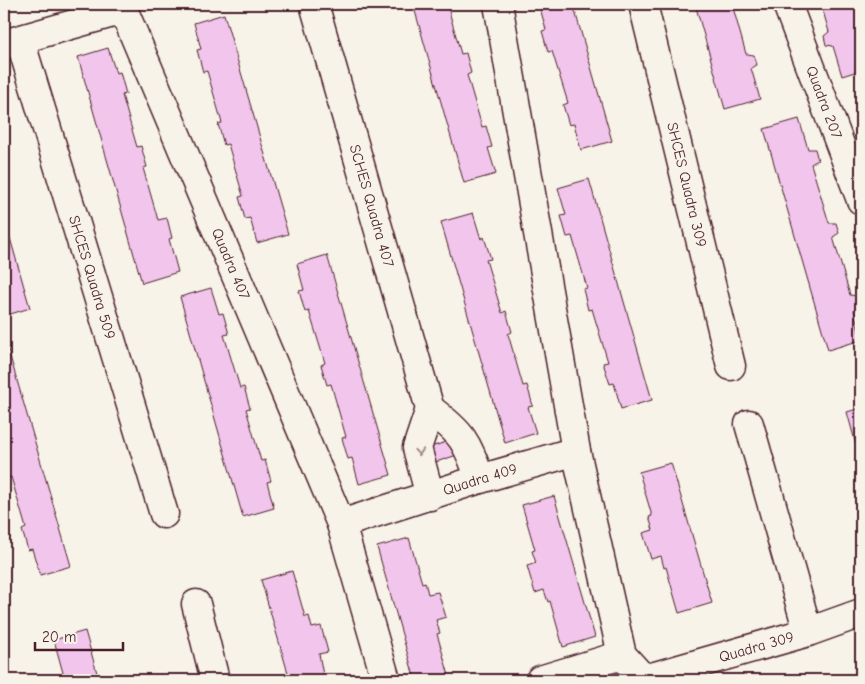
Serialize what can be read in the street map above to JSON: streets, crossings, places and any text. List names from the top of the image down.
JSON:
{
  "streets": {
    "street": [
      "Quadra 207",
      "SHCES Quadra 309",
      "SCHES Quadra 407",
      "Quadra 407",
      "SHCES Quadra 509",
      "Quadra 409",
      "Quadra 309"
    ]
  },
  "crossings": [
    ["Quadra 407", "Quadra 409"]
  ],
  "scale_bar": "20 m"
}
